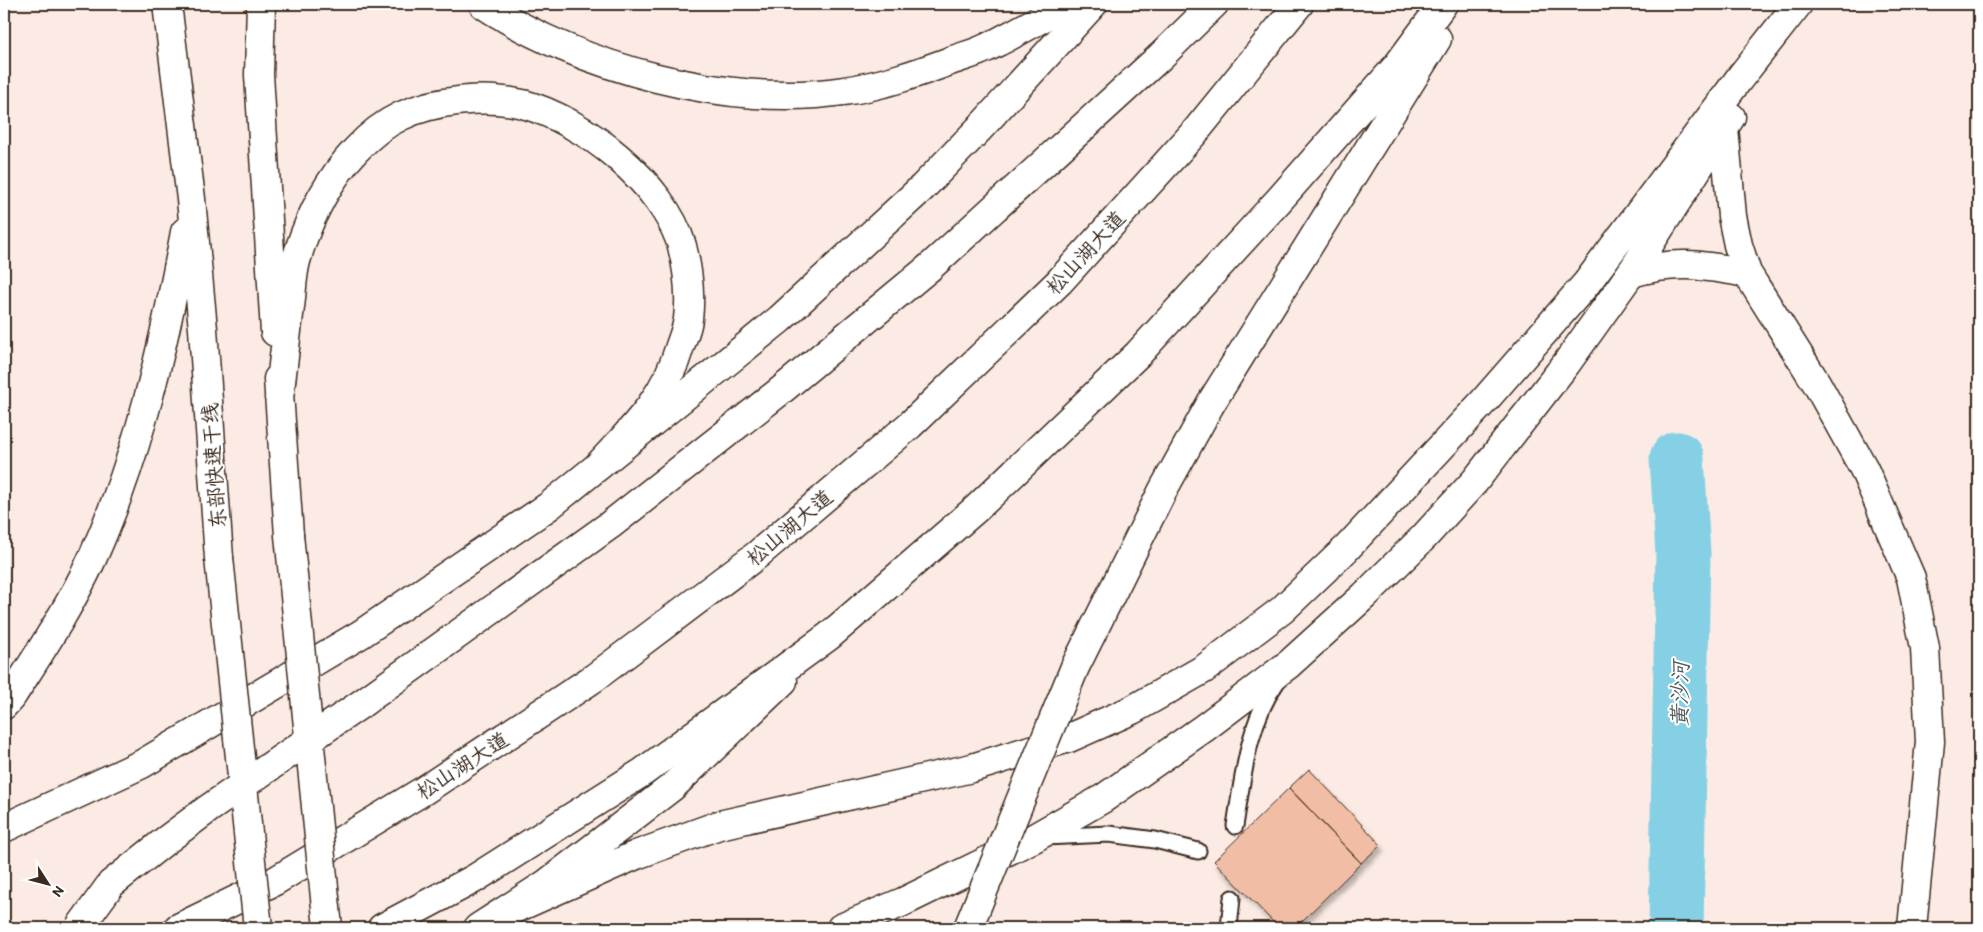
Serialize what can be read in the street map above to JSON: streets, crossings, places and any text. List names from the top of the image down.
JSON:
{
  "streets": {
    "main road": ["松山湖大道", "东部快速干线"]
  },
  "water": ["黄沙河"],
  "north": "bottom right"
}
